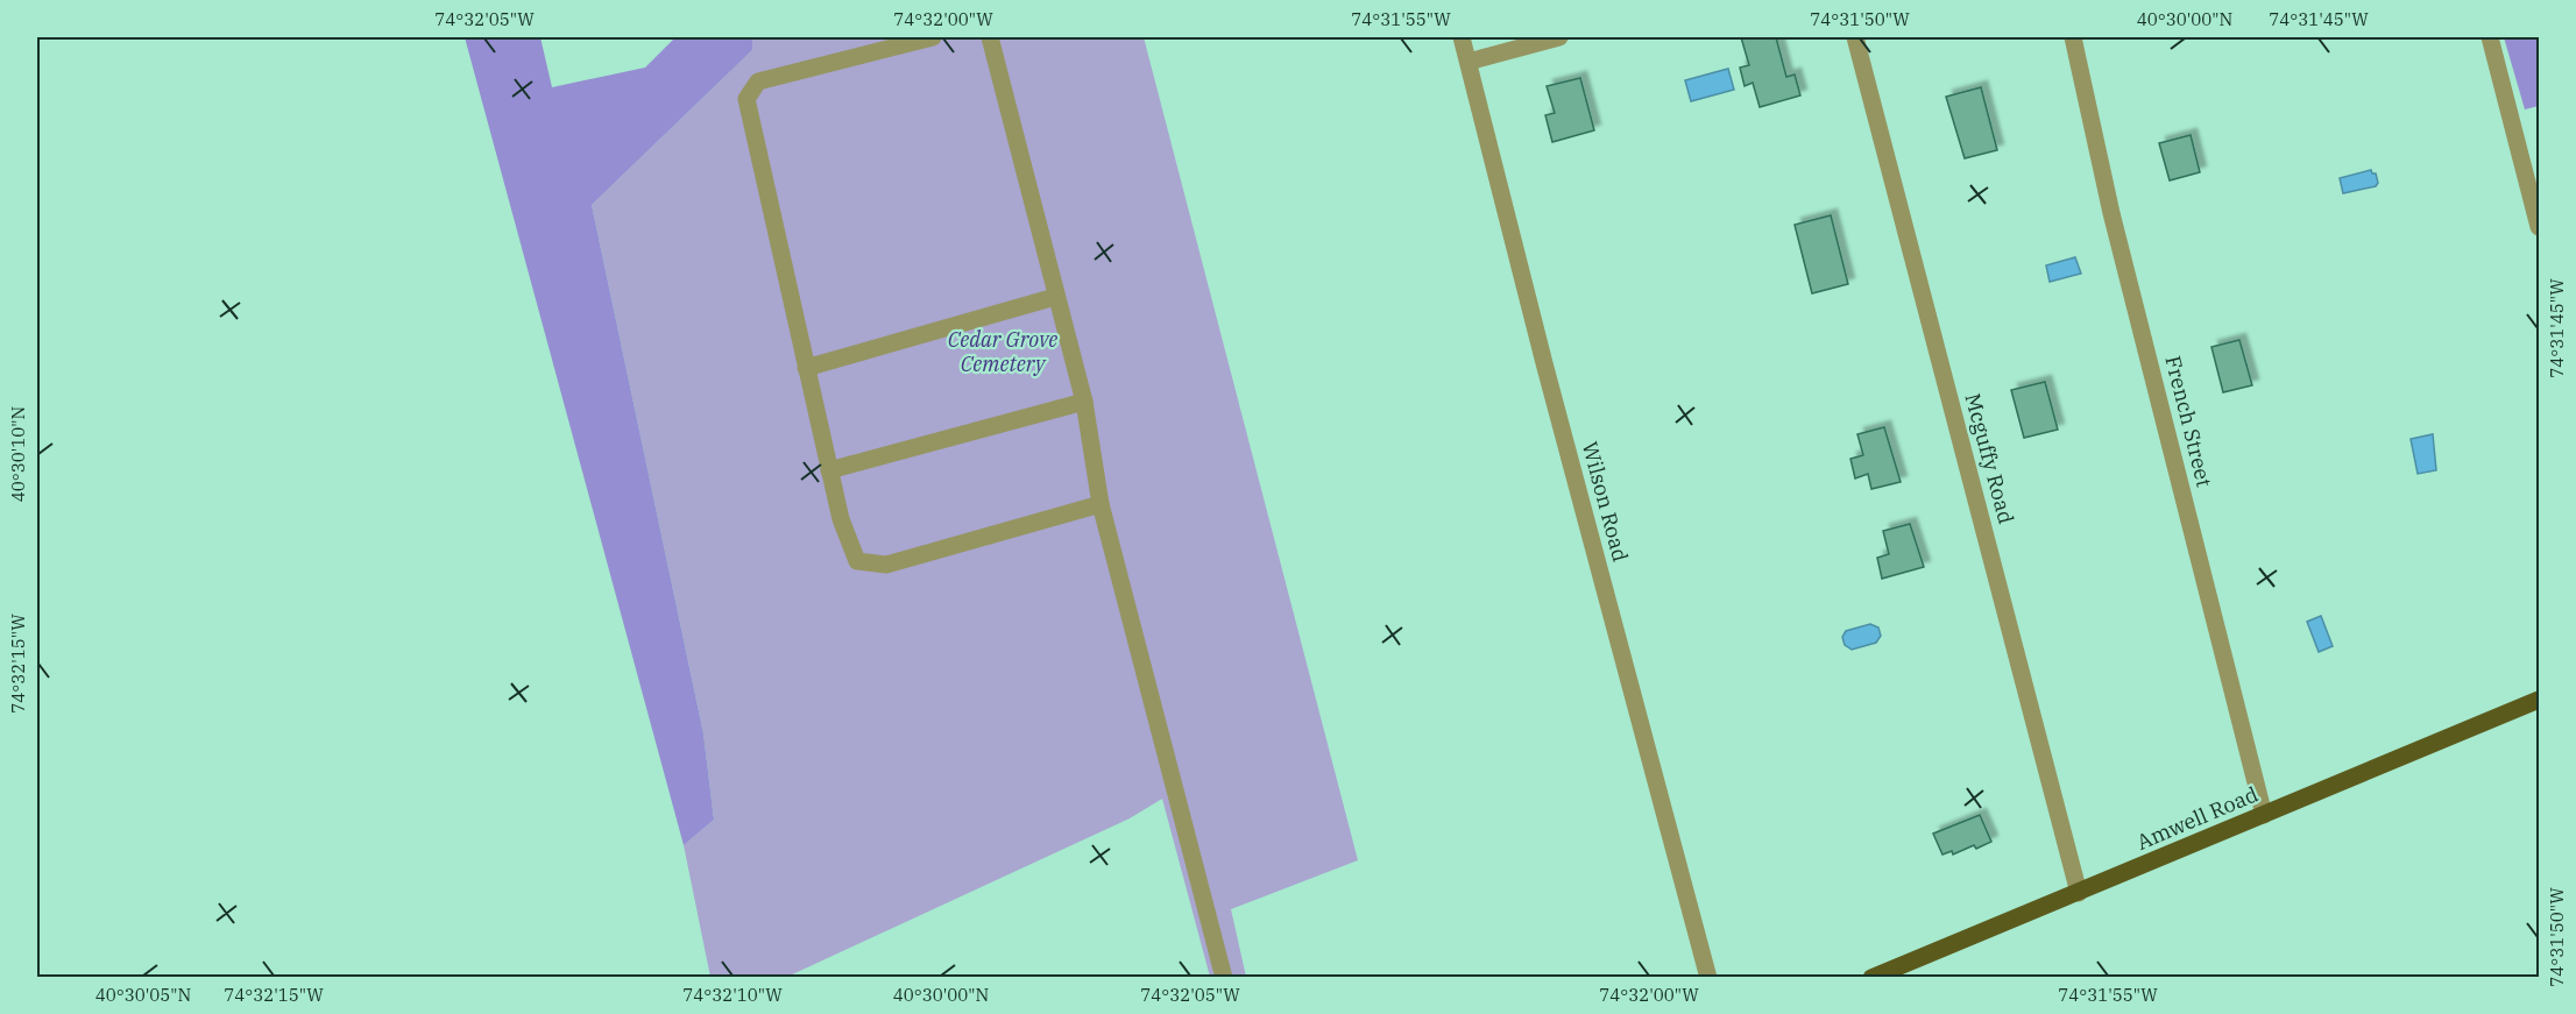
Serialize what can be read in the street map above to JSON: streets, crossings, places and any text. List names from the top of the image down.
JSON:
{
  "streets": {
    "main road": ["Amwell Road"],
    "street": ["French Street", "Mcguffy Road", "Wilson Road"]
  },
  "crossings": [
    ["French Street", "Amwell Road"],
    ["Mcguffy Road", "Amwell Road"]
  ],
  "parks": ["Cedar Grove Cemetery"],
  "coordinates": [
    "74°32'05\"W",
    "74°32'00\"W",
    "74°31'55\"W",
    "74°31'50\"W",
    "40°30'00\"N",
    "74°31'45\"W",
    "40°30'10\"N",
    "74°32'15\"W",
    "40°30'05\"N",
    "74°32'10\"W"
  ]
}
